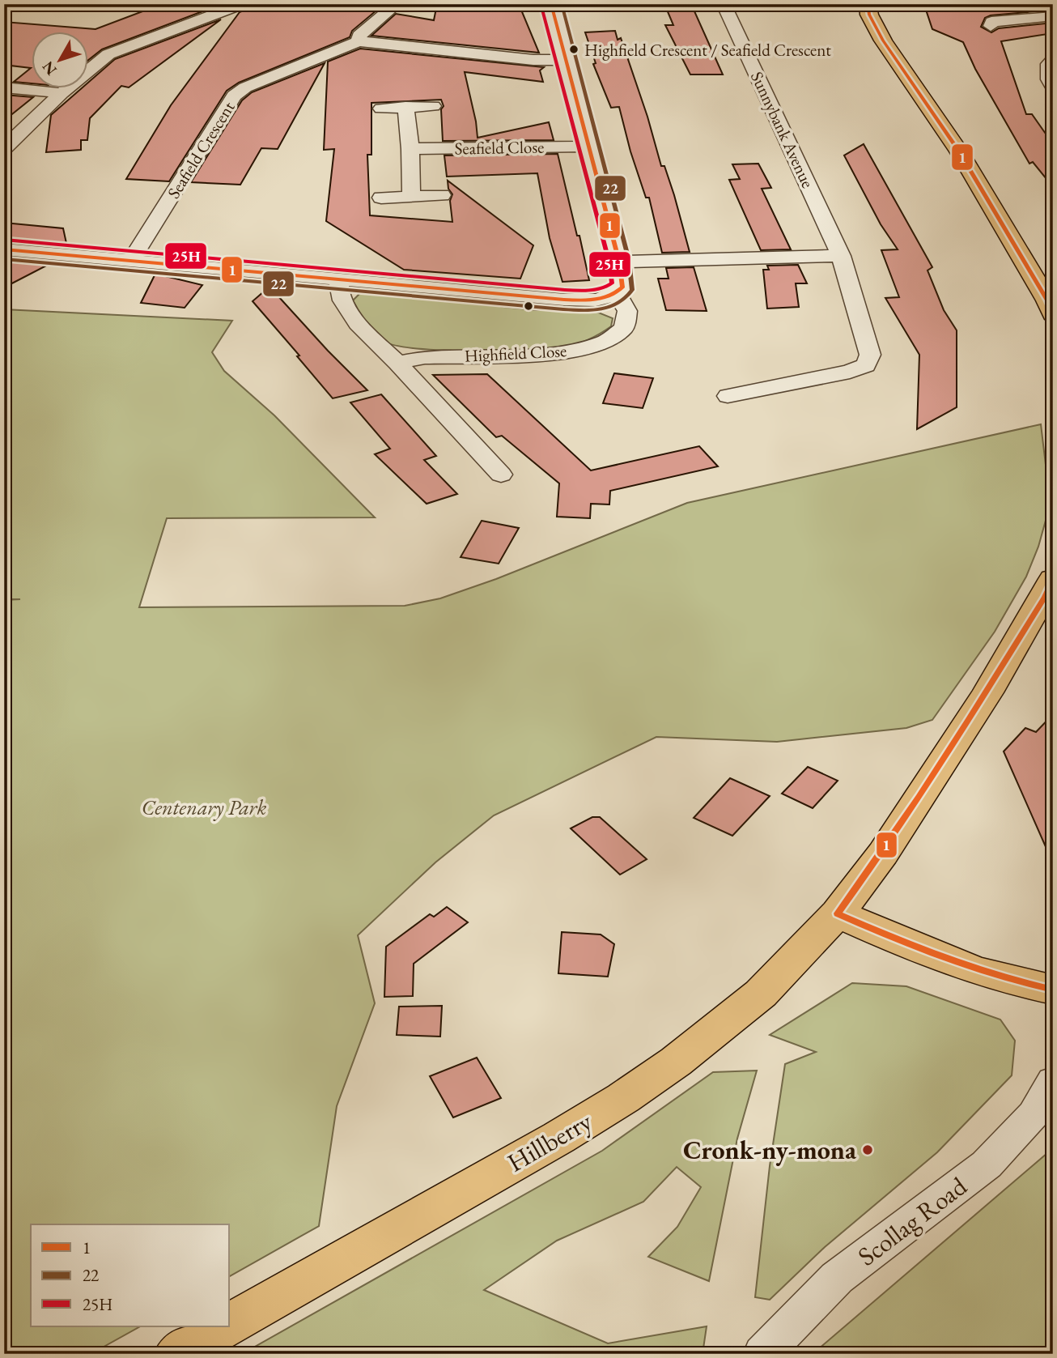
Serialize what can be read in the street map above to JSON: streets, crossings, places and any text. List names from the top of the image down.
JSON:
{
  "streets": {
    "highway": ["Hillberry"],
    "street": [
      "Sunnybank Avenue",
      "Seafield Close",
      "Seafield Crescent",
      "Highfield Close",
      "Scollag Road"
    ]
  },
  "parks": ["Centenary Park"],
  "places": ["Highfield Crescent / Seafield Crescent", "Cronk-ny-mona"],
  "lines": ["transit line 1", "transit line 22", "transit line 25H"],
  "legend": ["1", "22", "25H"],
  "north": "bottom left"
}
